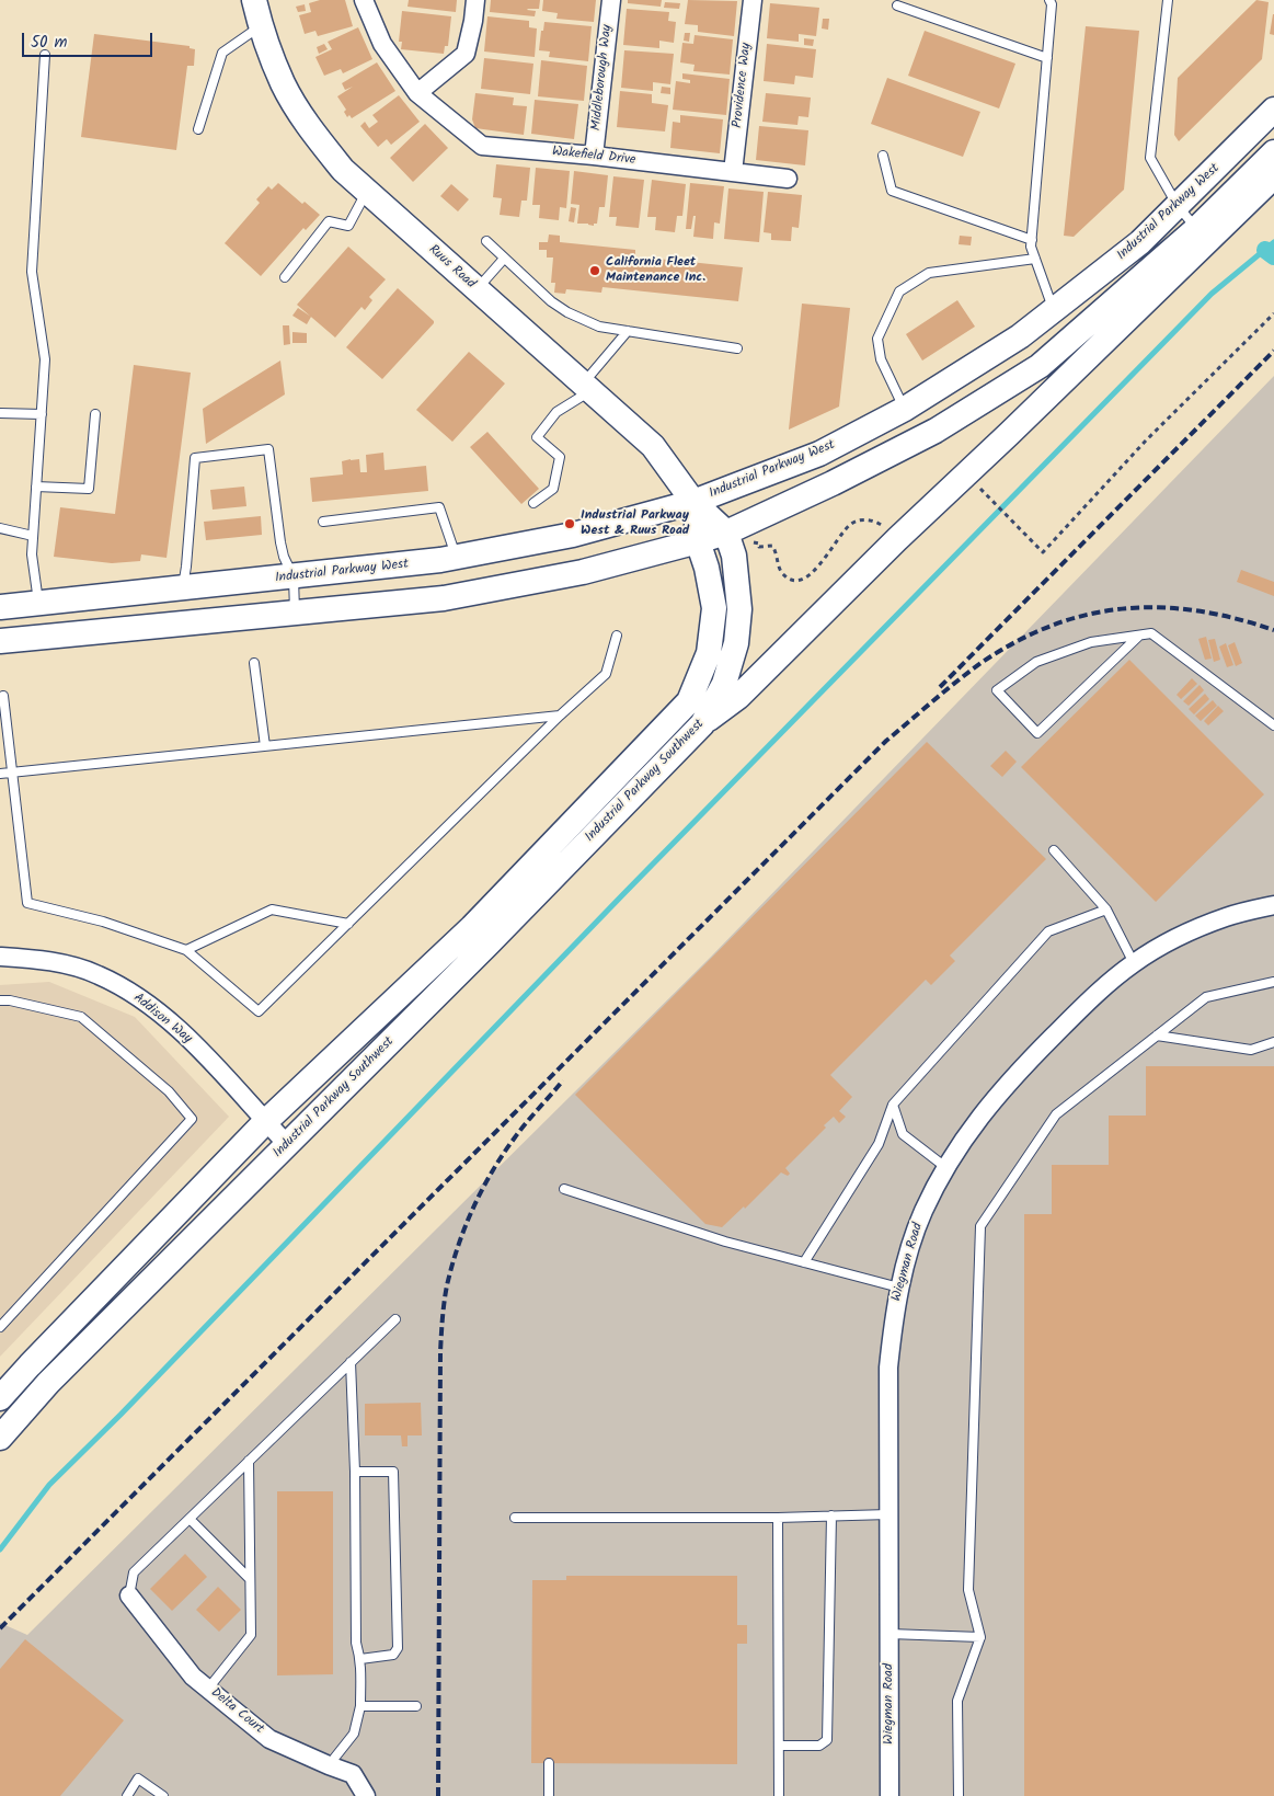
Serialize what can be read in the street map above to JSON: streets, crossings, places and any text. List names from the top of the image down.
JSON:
{
  "streets": {
    "main road": ["Industrial Parkway West", "Ruus Road", "Industrial Parkway Southwest"],
    "street": [
      "Middleborough Way",
      "Providence Way",
      "Wakefield Drive",
      "Addison Way",
      "Wiegman Road",
      "Delta Court"
    ]
  },
  "crossings": [
    ["Middleborough Way", "Wakefield Drive"],
    ["Providence Way", "Wakefield Drive"],
    ["Industrial Parkway West", "Ruus Road"],
    ["Industrial Parkway West", "Industrial Parkway Southwest"],
    ["Ruus Road", "Industrial Parkway Southwest"],
    ["Industrial Parkway Southwest", "Addison Way"]
  ],
  "places": ["California Fleet Maintenance Inc.", "Industrial Parkway West & Ruus Road"],
  "scale_bar": "50 m"
}
